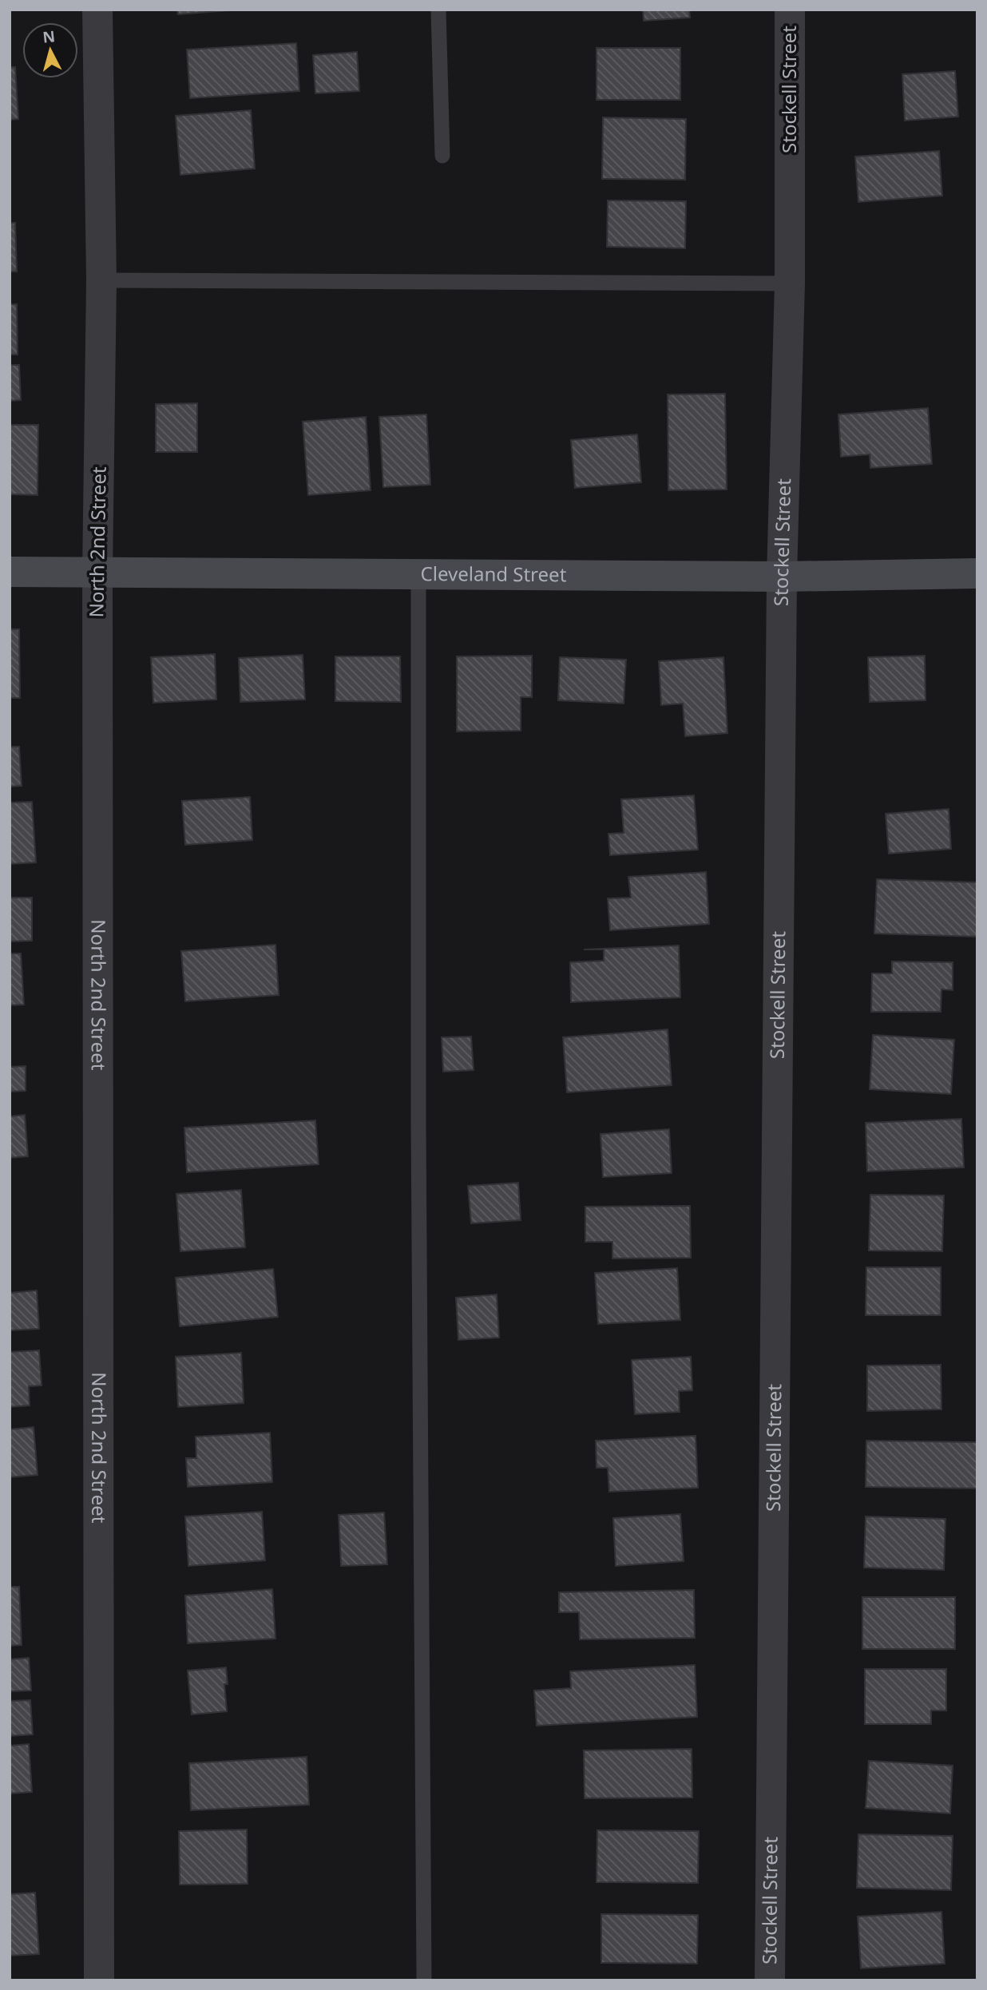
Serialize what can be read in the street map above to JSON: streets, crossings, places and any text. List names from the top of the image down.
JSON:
{
  "streets": {
    "main road": ["Cleveland Street"],
    "street": ["Stockell Street", "North 2nd Street"]
  },
  "crossings": [
    ["Stockell Street", "Cleveland Street"],
    ["North 2nd Street", "Cleveland Street"]
  ],
  "north": "top"
}
